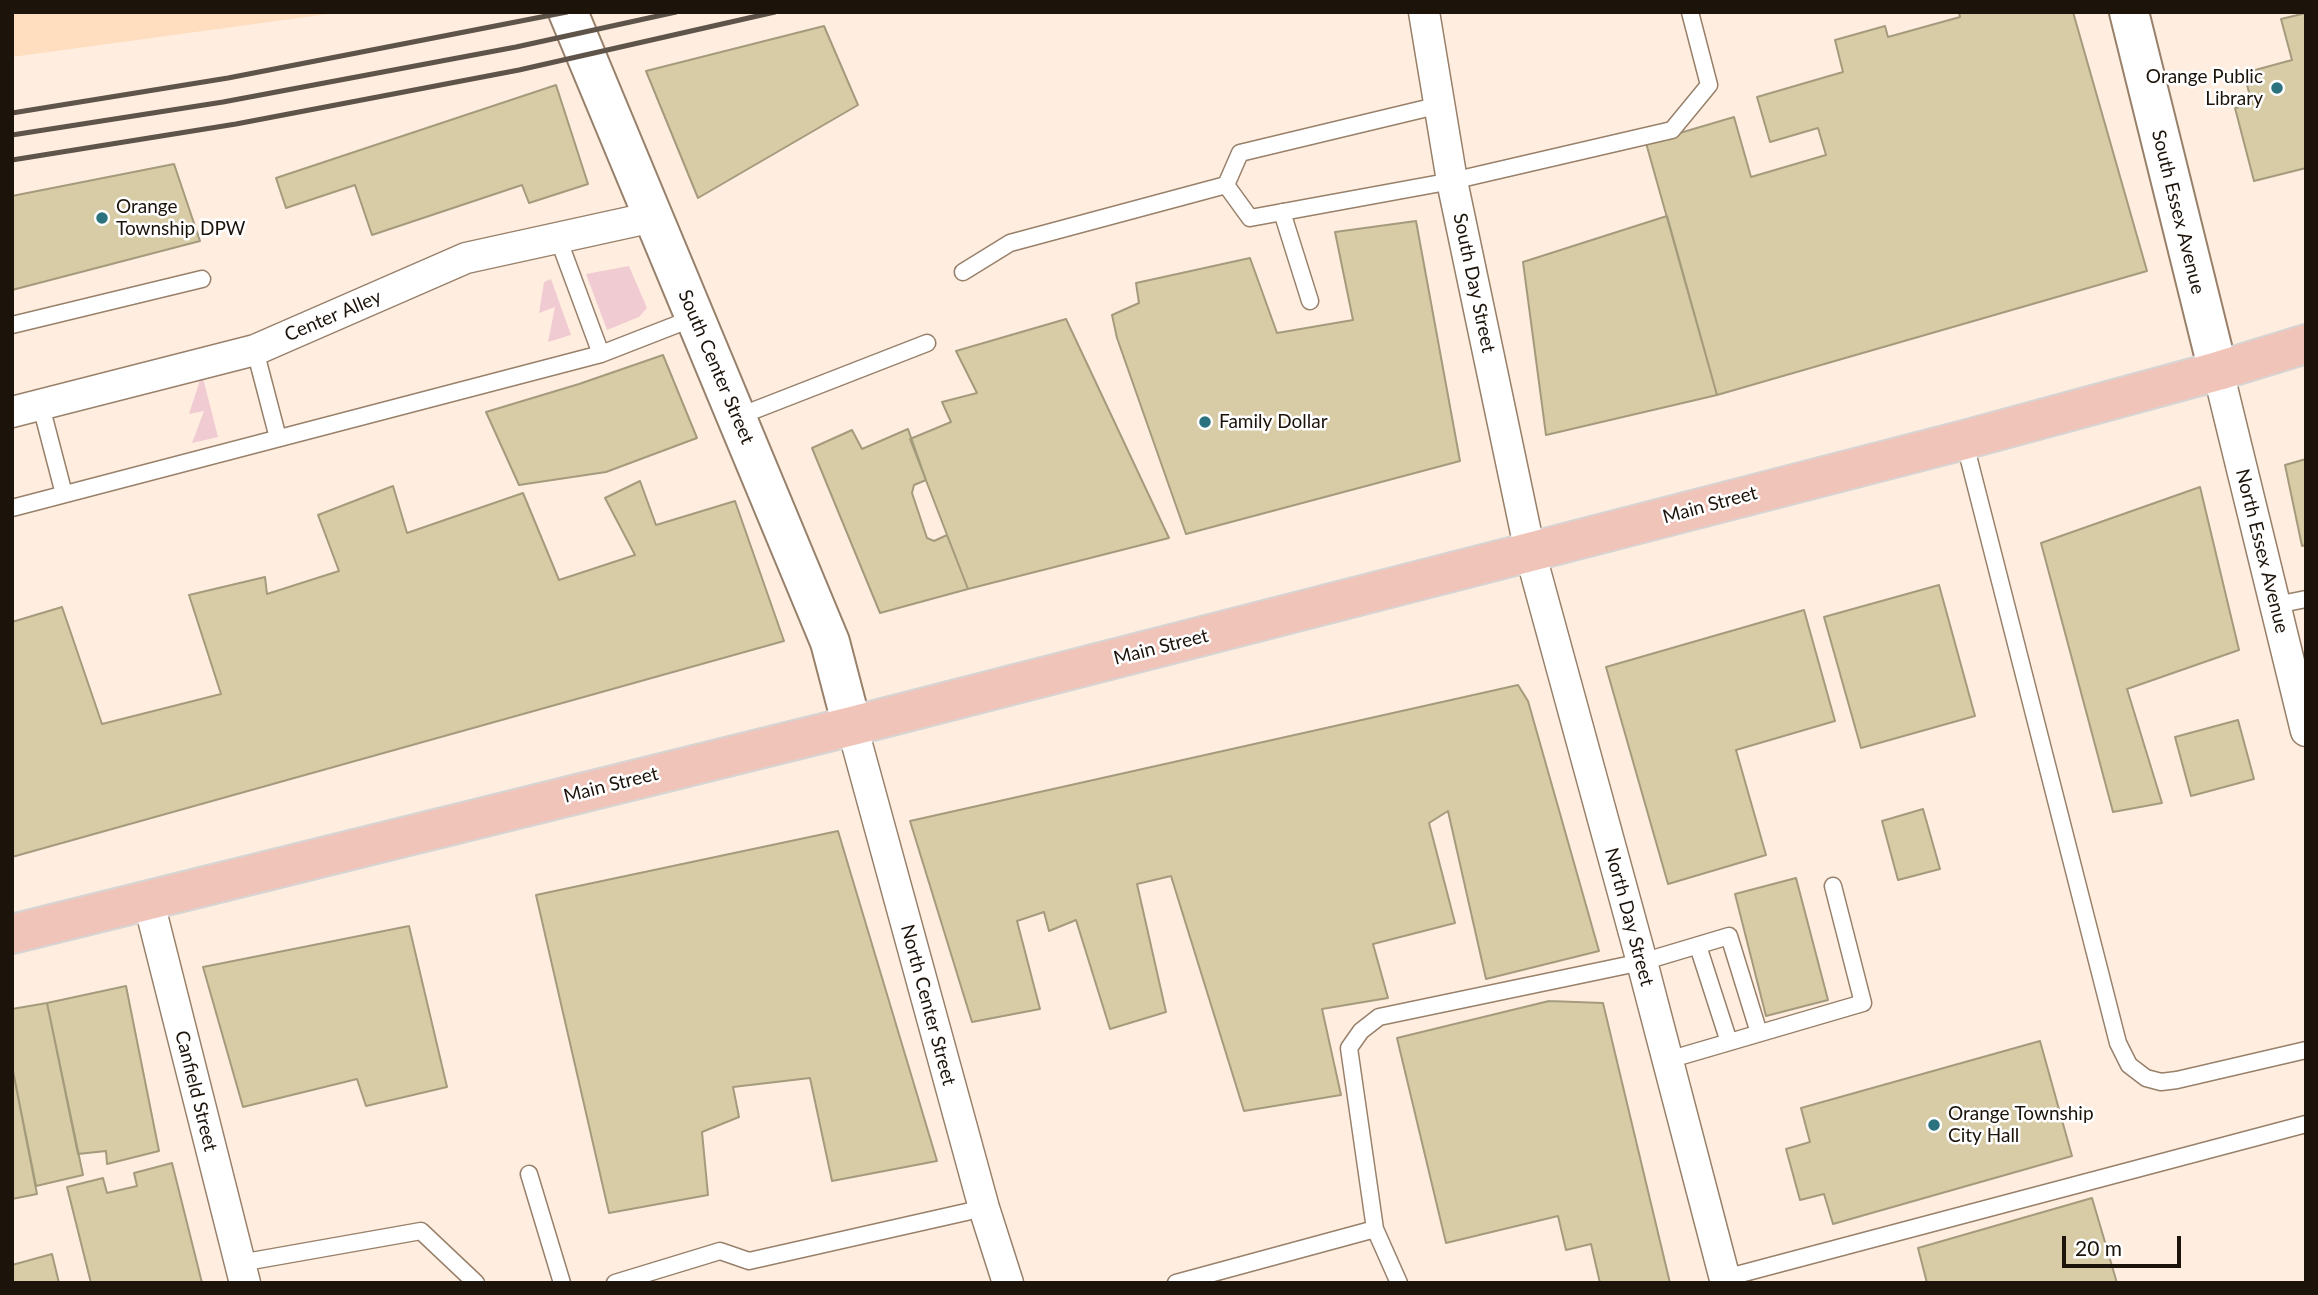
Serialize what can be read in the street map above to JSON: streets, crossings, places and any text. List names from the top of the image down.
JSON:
{
  "streets": {
    "main road": ["South Essex Avenue", "South Center Street", "Main Street"],
    "street": [
      "South Day Street",
      "Center Alley",
      "North Essex Avenue",
      "North Day Street",
      "North Center Street",
      "Canfield Street"
    ]
  },
  "crossings": [
    ["South Essex Avenue", "Main Street"],
    ["South Essex Avenue", "North Essex Avenue"],
    ["South Day Street", "Main Street"],
    ["South Day Street", "North Day Street"],
    ["Center Alley", "South Center Street"],
    ["South Center Street", "Main Street"],
    ["South Center Street", "North Center Street"],
    ["Main Street", "North Essex Avenue"],
    ["Main Street", "North Day Street"],
    ["Main Street", "North Center Street"],
    ["Main Street", "Canfield Street"]
  ],
  "places": [
    "Orange Public Library",
    "Orange Township DPW",
    "Family Dollar",
    "Orange Township City Hall"
  ],
  "scale_bar": "20 m"
}
